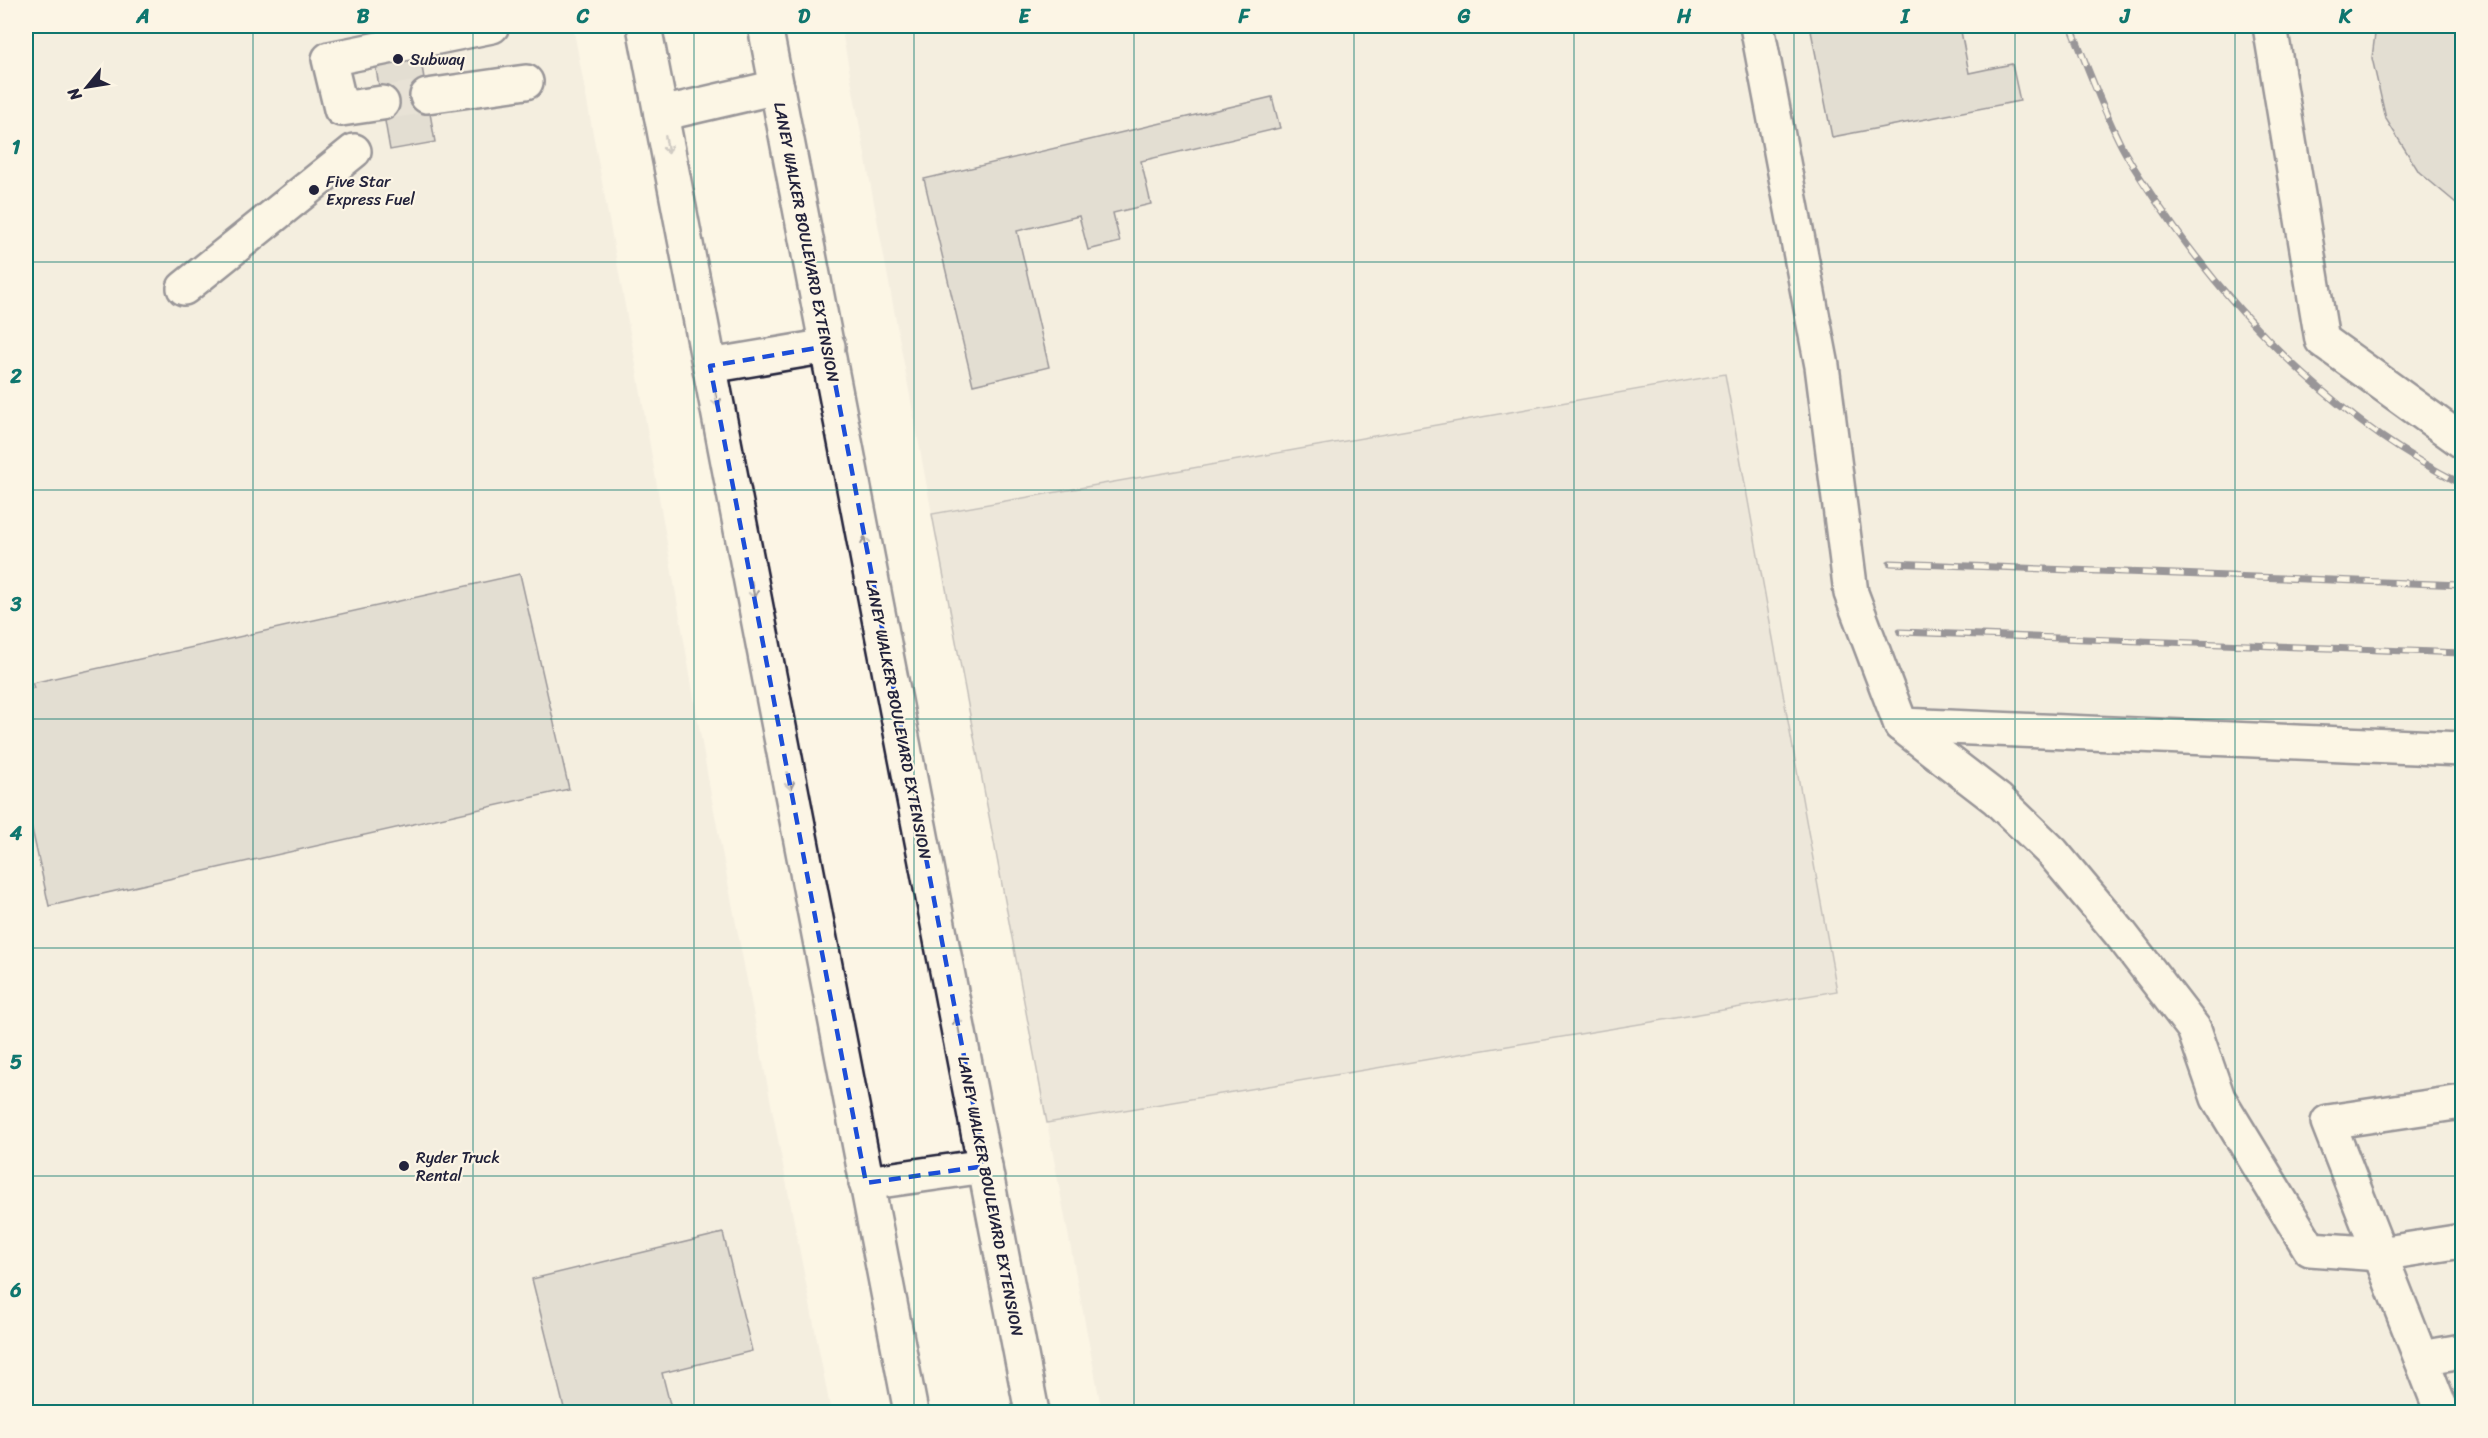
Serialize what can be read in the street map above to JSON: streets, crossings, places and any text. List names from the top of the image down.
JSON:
{
  "streets": {
    "main road": ["LANEY WALKER BOULEVARD EXTENSION"]
  },
  "places": ["Subway", "Five Star Express Fuel", "Ryder Truck Rental"],
  "north": "bottom left",
  "grid": {
    "columns": [
      "A",
      "B",
      "C",
      "D",
      "E",
      "F",
      "G",
      "H",
      "I",
      "J",
      "K"
    ],
    "rows": [
      "1",
      "2",
      "3",
      "4",
      "5",
      "6"
    ]
  }
}
